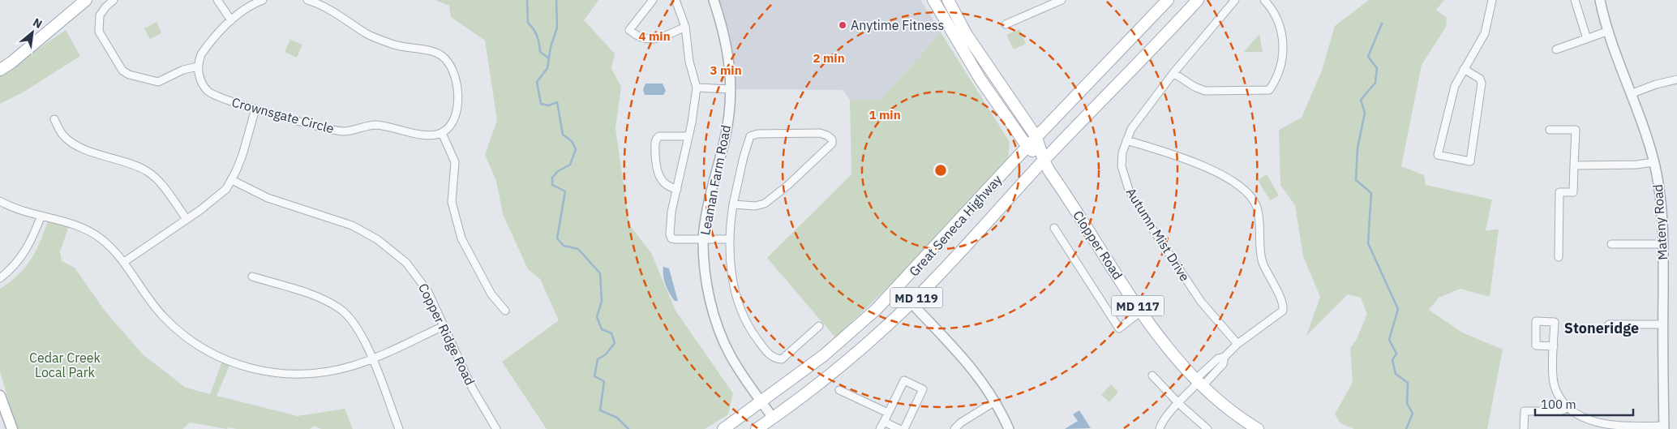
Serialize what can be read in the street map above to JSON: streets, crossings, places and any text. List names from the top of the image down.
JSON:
{
  "streets": {
    "main road": [
      "Great Seneca Highway",
      "Clopper Road",
      "MD 119",
      "MD 117"
    ],
    "street": [
      "Crownsgate Circle",
      "Leaman Farm Road",
      "Mateny Road",
      "Autumn Mist Drive",
      "Copper Ridge Road"
    ]
  },
  "crossings": [
    ["Leaman Farm Road", "Great Seneca Highway"],
    ["Great Seneca Highway", "Clopper Road"]
  ],
  "districts": ["Stoneridge"],
  "parks": ["Cedar Creek Local Park"],
  "places": ["Anytime Fitness"],
  "scale_bar": "100 m",
  "north": "top right",
  "rings": [
    "4 min",
    "2 min",
    "3 min",
    "1 min"
  ]
}
